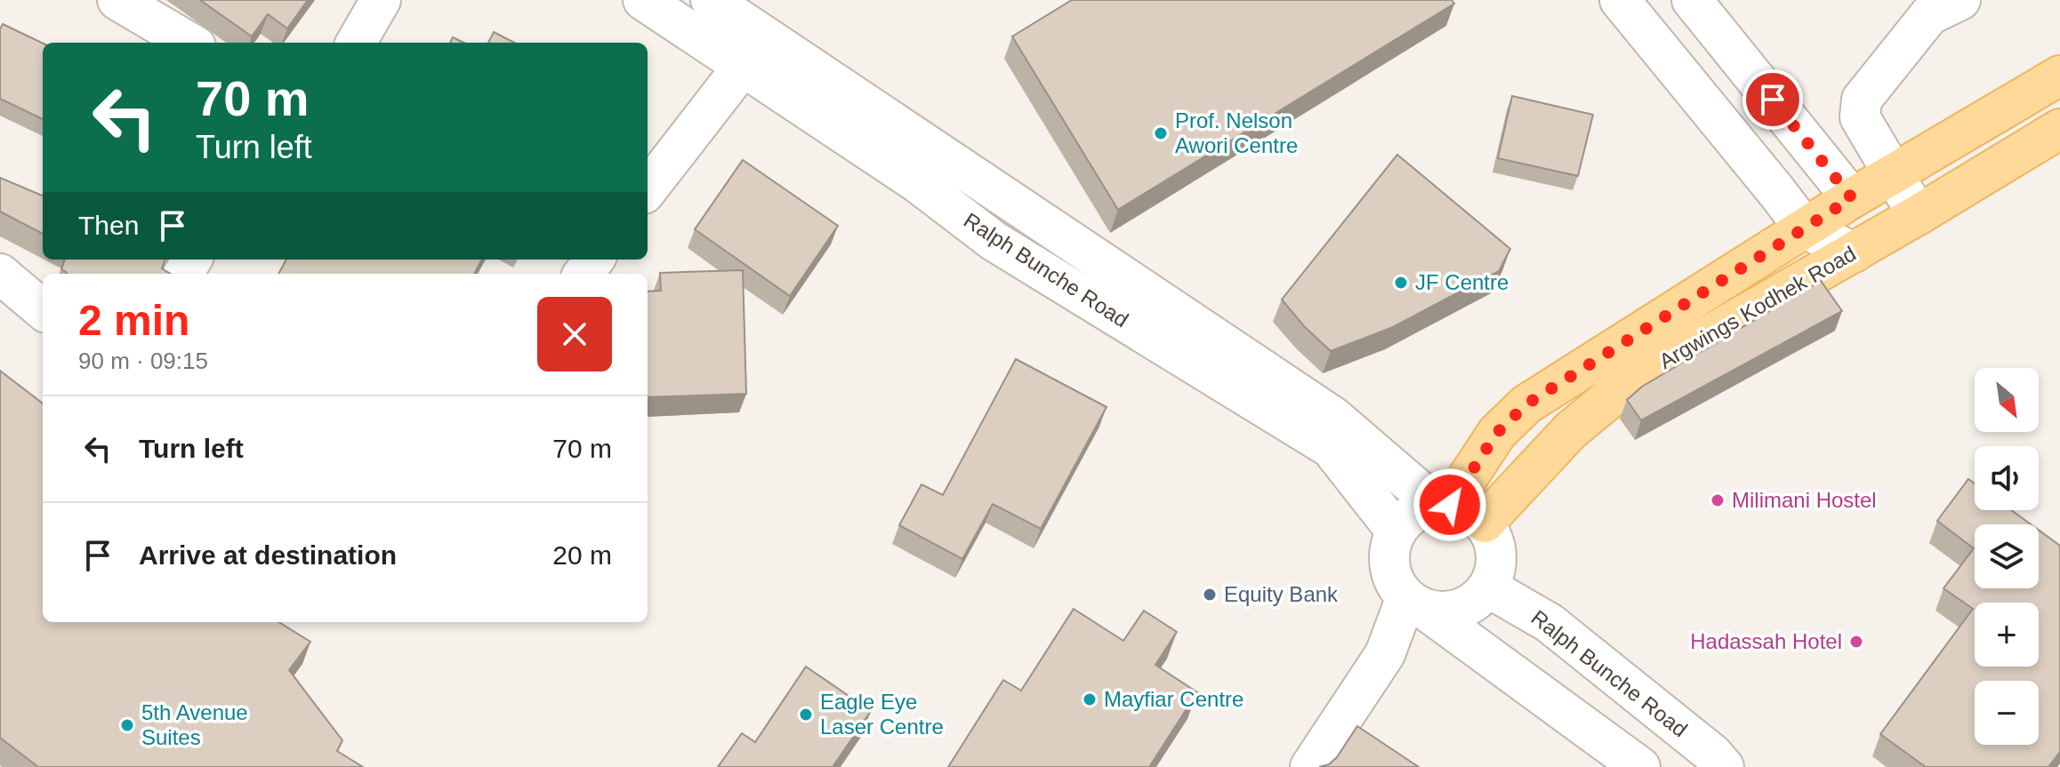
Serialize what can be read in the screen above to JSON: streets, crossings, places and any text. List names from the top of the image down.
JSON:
{
  "streets": {
    "main road": ["Argwings Kodhek Road"],
    "street": ["Ralph Bunche Road"]
  },
  "crossings": [
    ["Ralph Bunche Road", "Argwings Kodhek Road"]
  ],
  "places": [
    "Prof. Nelson Awori Centre",
    "JF Centre",
    "Milimani Hostel",
    "Equity Bank",
    "Hadassah Hotel",
    "Mayfiar Centre",
    "Eagle Eye Laser Centre",
    "5th Avenue Suites"
  ],
  "north": "bottom right",
  "page": {
    "turn": ["70 m", "Turn left"],
    "then": "Then",
    "heading": ["2 min", "90 m · 09:15"],
    "map_buttons": ["+", "−"],
    "list": [
      {
        "name": "Turn left",
        "value": "70 m"
      },
      {
        "name": "Arrive at destination",
        "value": "20 m"
      }
    ]
  }
}
